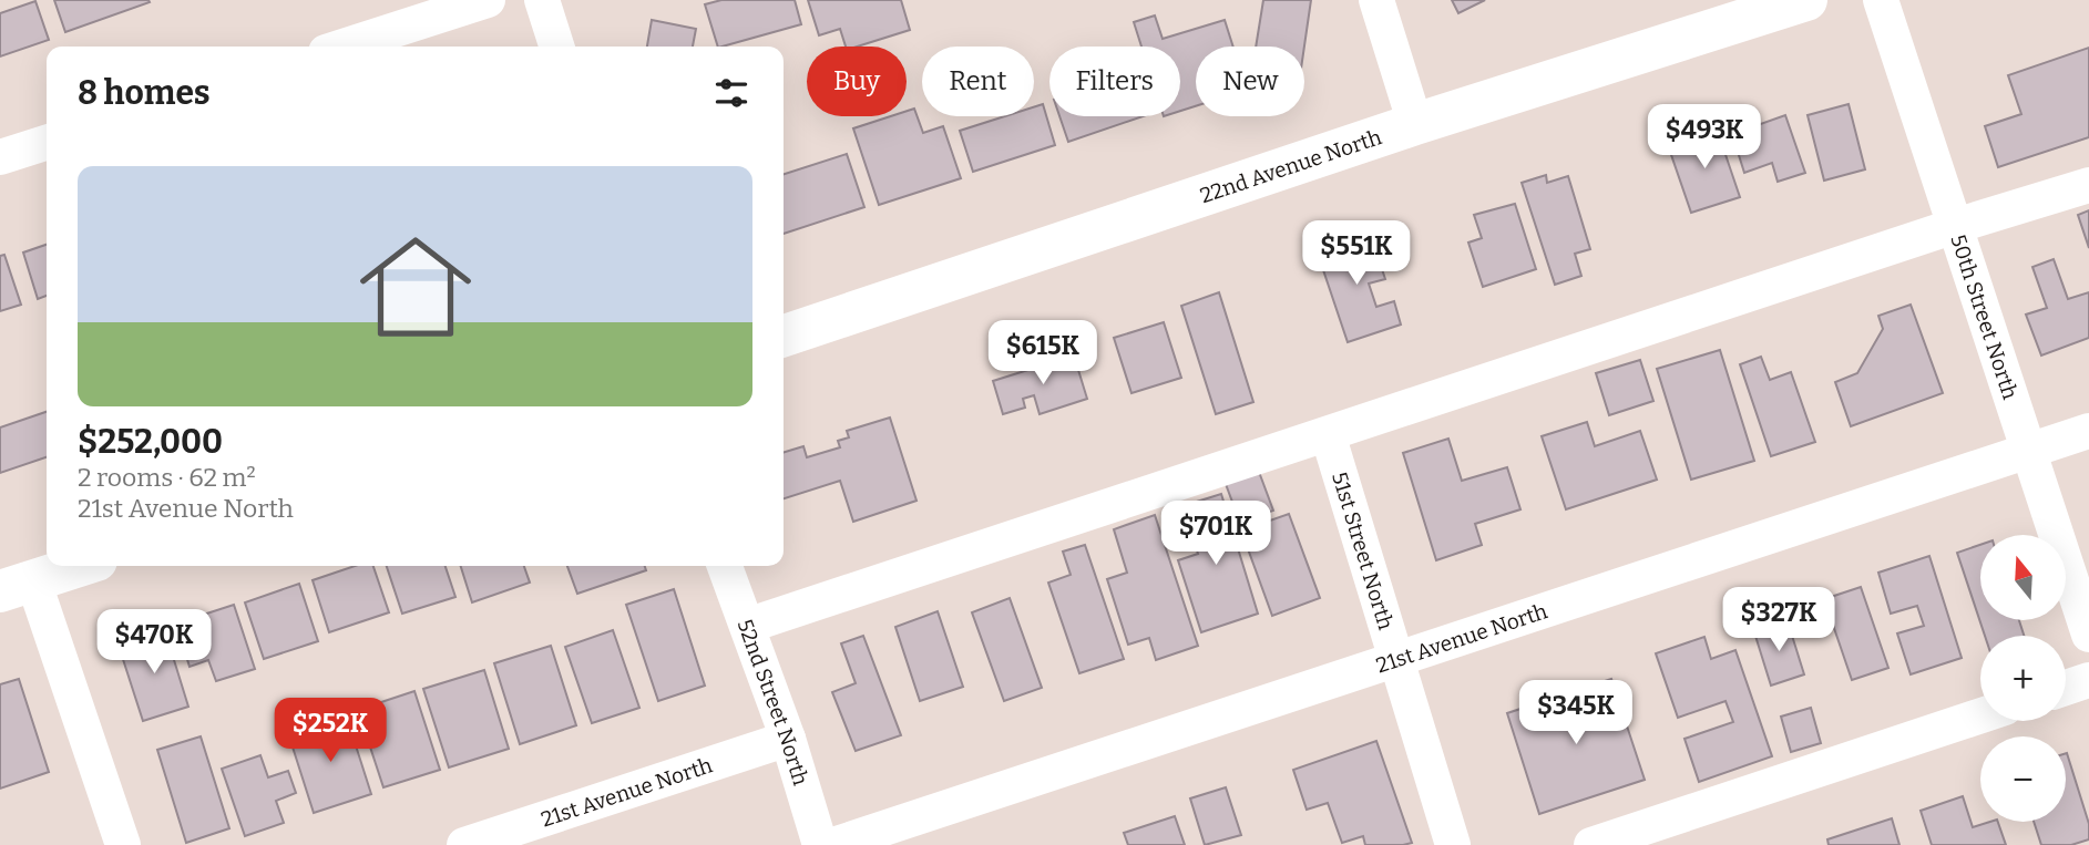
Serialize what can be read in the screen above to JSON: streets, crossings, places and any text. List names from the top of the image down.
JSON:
{
  "streets": {
    "main road": ["22nd Avenue North"],
    "street": [
      "50th Street North",
      "51st Street North",
      "21st Avenue North",
      "52nd Street North"
    ]
  },
  "crossings": [
    ["50th Street North", "21st Avenue North"],
    ["51st Street North", "21st Avenue North"],
    ["21st Avenue North", "52nd Street North"]
  ],
  "north": "top",
  "page": {
    "chip": [
      "Buy",
      "Rent",
      "Filters",
      "New"
    ],
    "heading": "8 homes",
    "price": [
      "$493K",
      "$551K",
      "$615K",
      "$701K",
      "$327K",
      "$470K",
      "$345K",
      "$252K"
    ],
    "list": [
      {
        "name": "$252,000",
        "note": "2 rooms · 62 m² · 21st Avenue North"
      }
    ],
    "map_buttons": ["+", "−"]
  }
}
